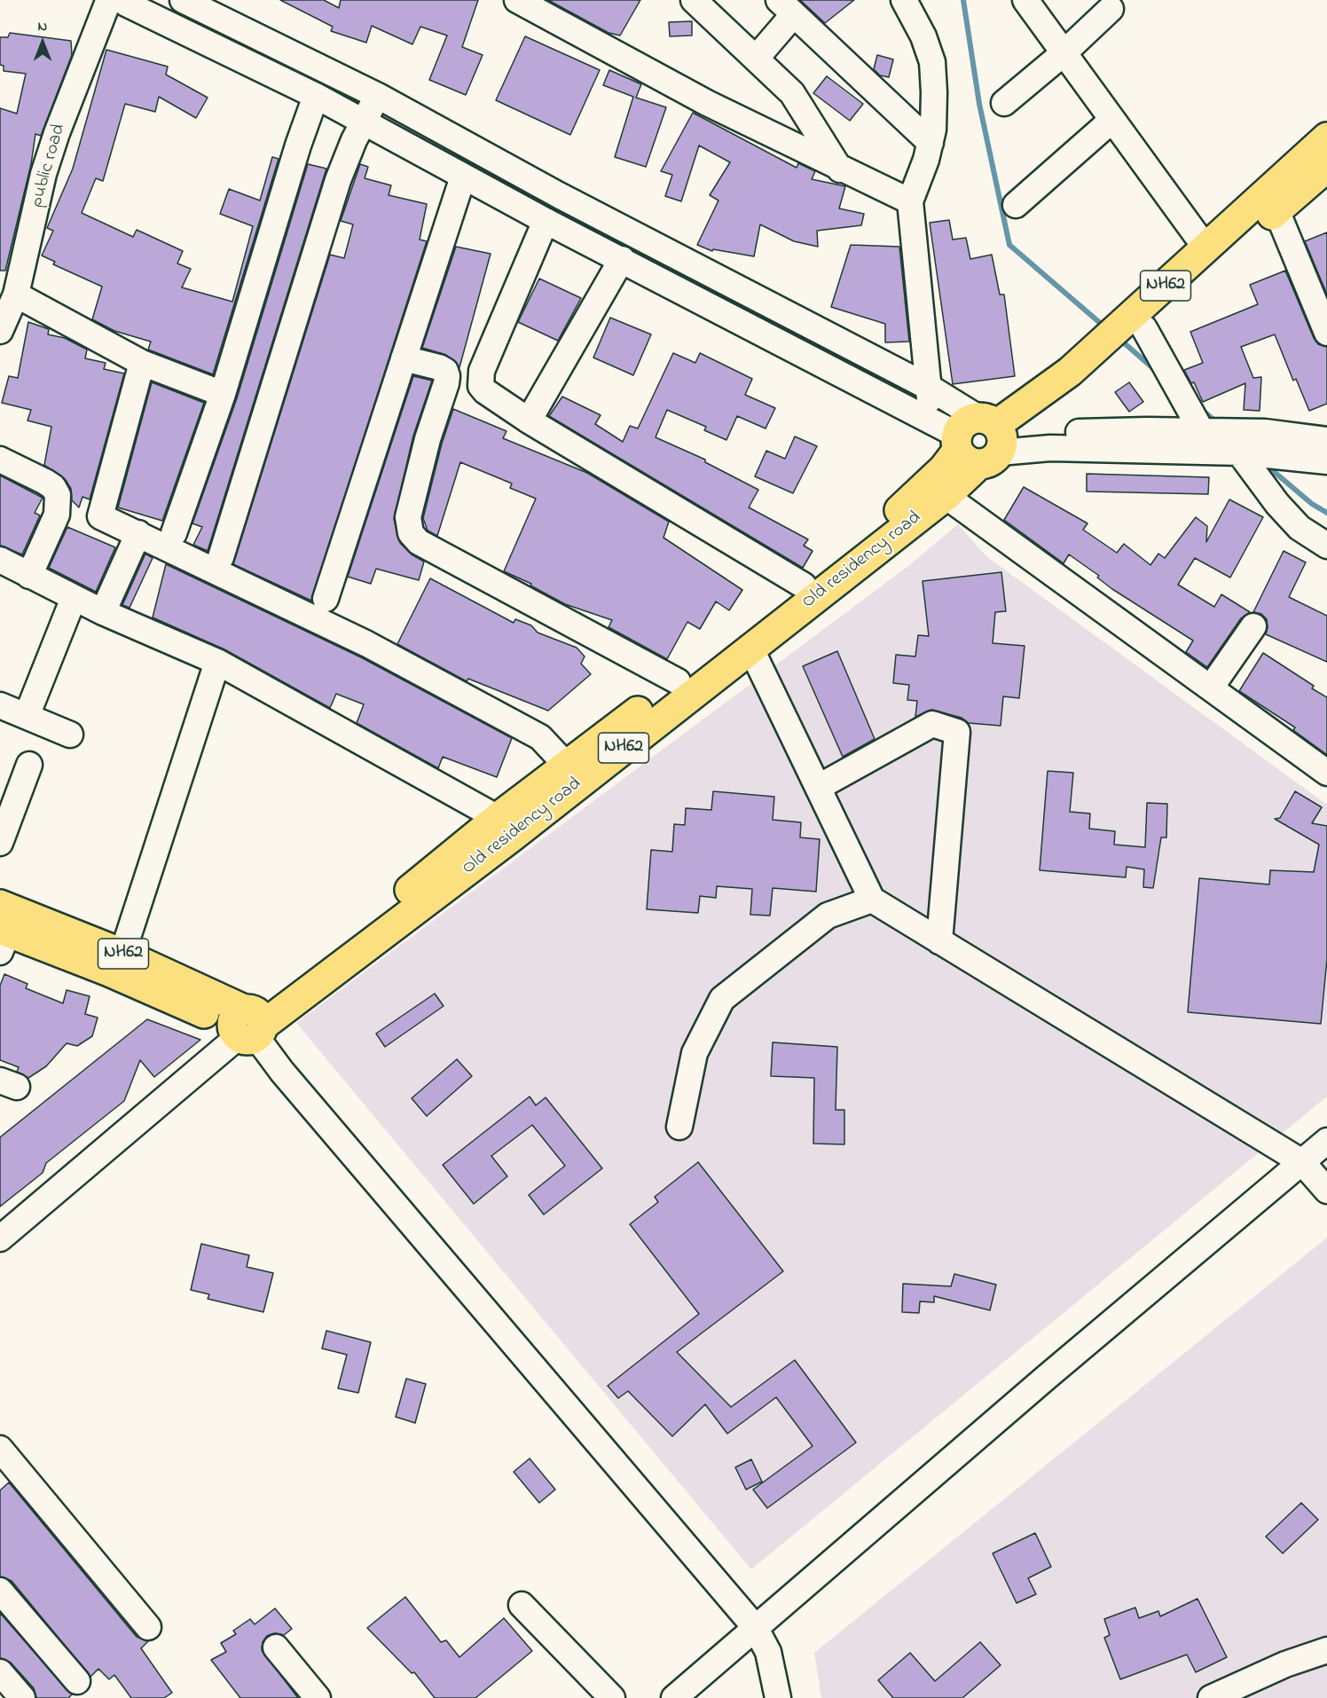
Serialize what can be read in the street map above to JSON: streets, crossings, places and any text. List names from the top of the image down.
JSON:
{
  "streets": {
    "highway": ["NH62", "Old residency road"],
    "street": ["public road"]
  },
  "crossings": [
    ["NH62", "Old residency road"]
  ],
  "north": "top"
}
